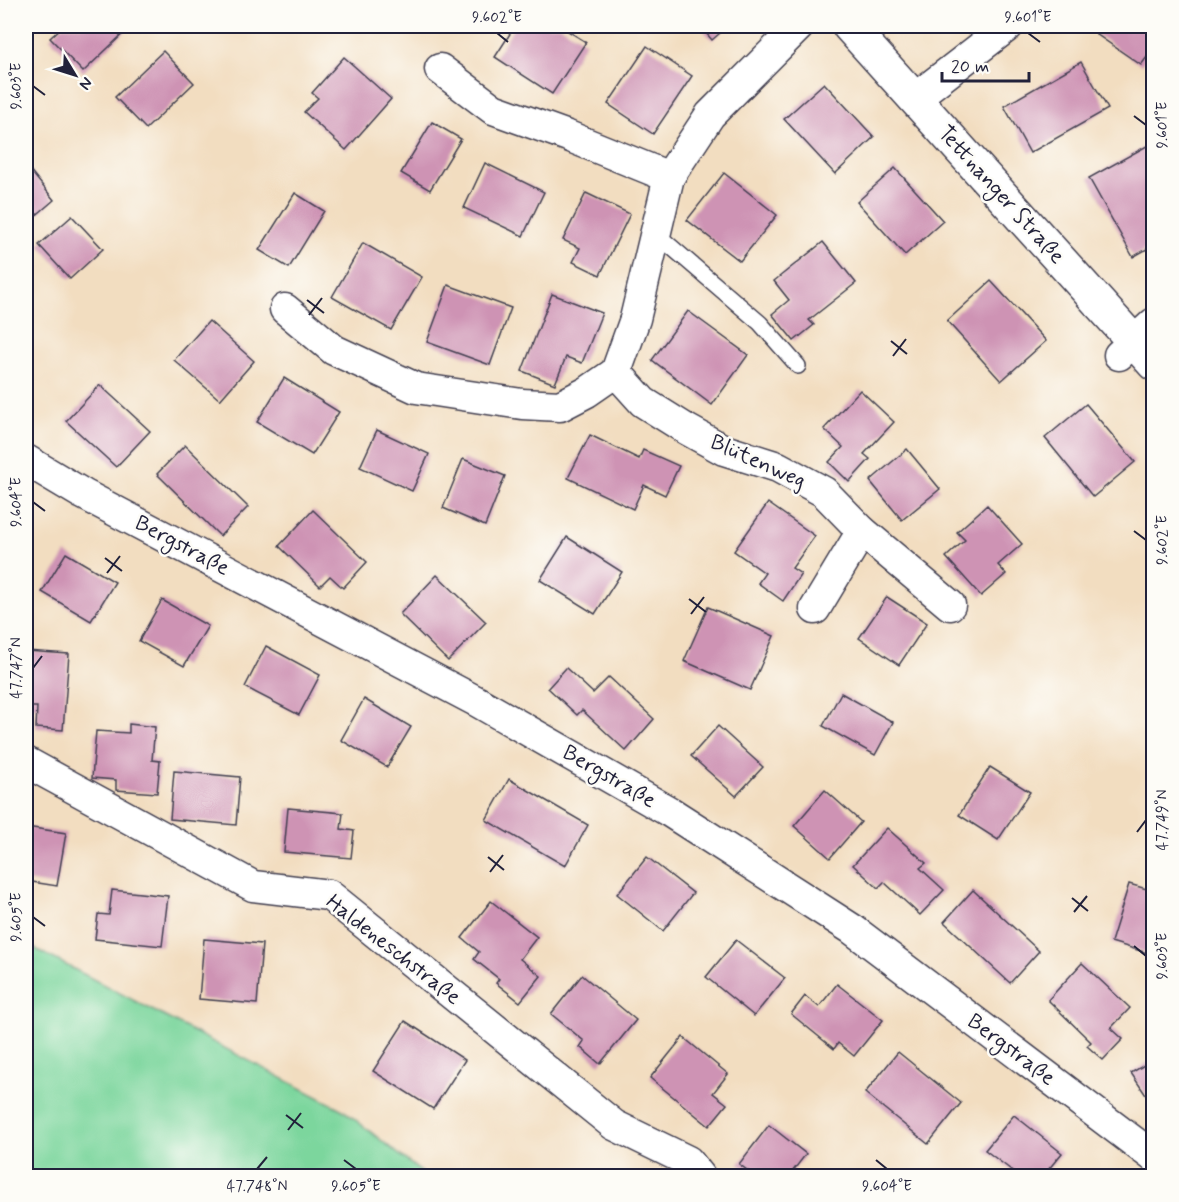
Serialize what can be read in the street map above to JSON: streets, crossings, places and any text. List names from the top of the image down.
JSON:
{
  "streets": {
    "street": [
      "Tettnanger Straße",
      "Blütenweg",
      "Bergstraße",
      "Haldeneschstraße"
    ]
  },
  "scale_bar": "20 m",
  "north": "bottom right",
  "coordinates": [
    "9.602°E",
    "9.601°E",
    "9.603°E",
    "9.604°E",
    "47.747°N",
    "47.749°N",
    "9.605°E",
    "47.748°N"
  ]
}
